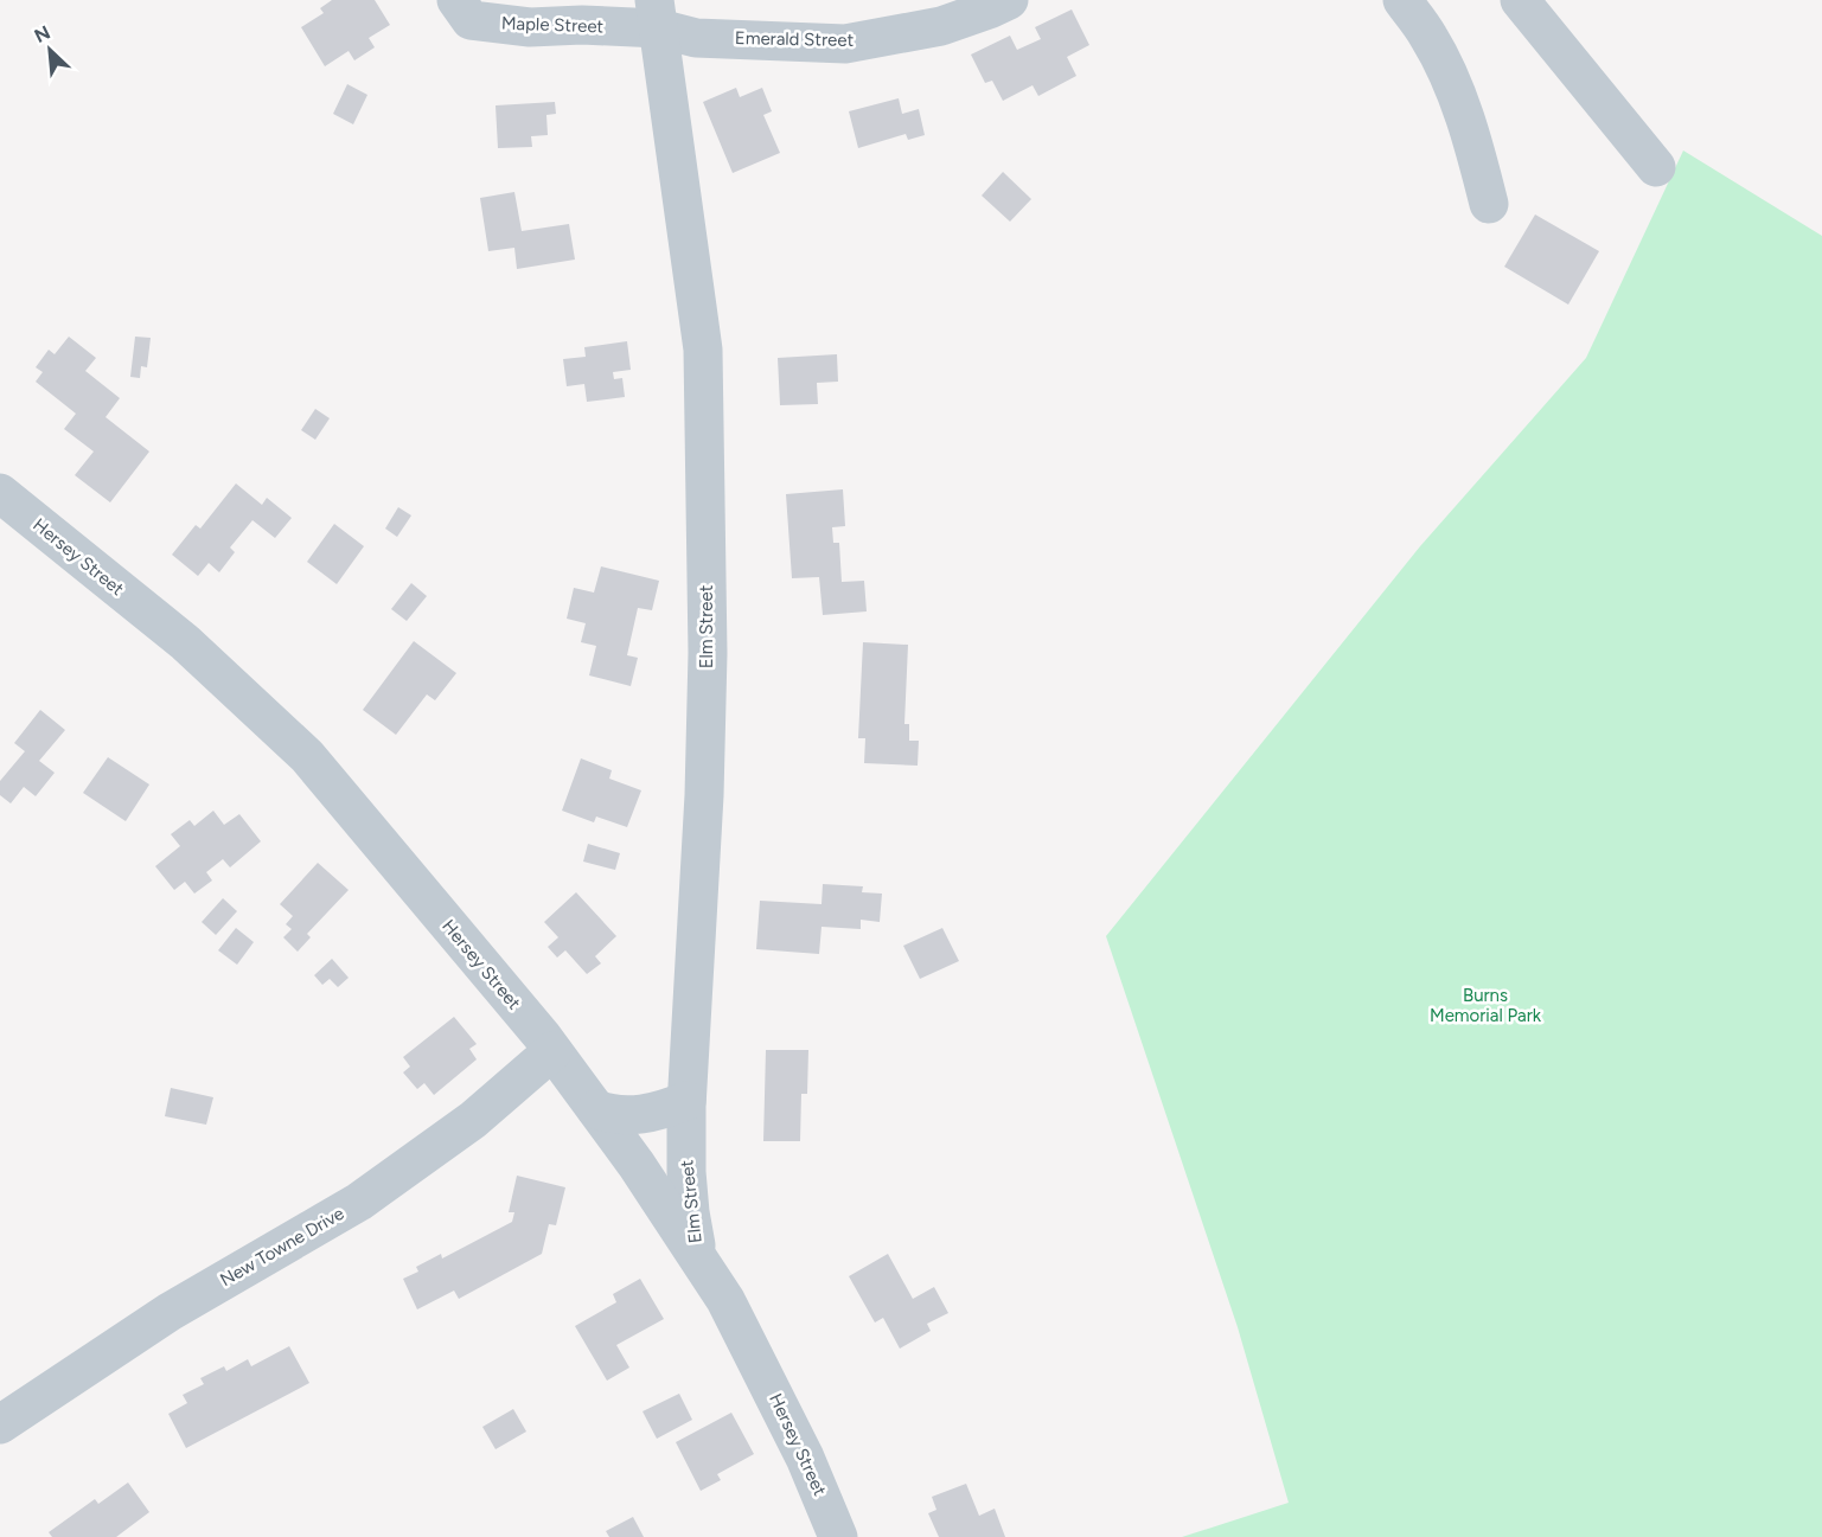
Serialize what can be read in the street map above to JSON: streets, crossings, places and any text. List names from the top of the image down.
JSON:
{
  "streets": {
    "street": [
      "Maple Street",
      "Emerald Street",
      "Hersey Street",
      "Elm Street",
      "New Towne Drive"
    ]
  },
  "crossings": [
    ["Maple Street", "Emerald Street"],
    ["Maple Street", "Elm Street"],
    ["Emerald Street", "Elm Street"],
    ["Hersey Street", "Elm Street"],
    ["Hersey Street", "New Towne Drive"]
  ],
  "parks": ["Burns Memorial Park"],
  "north": "top left"
}
